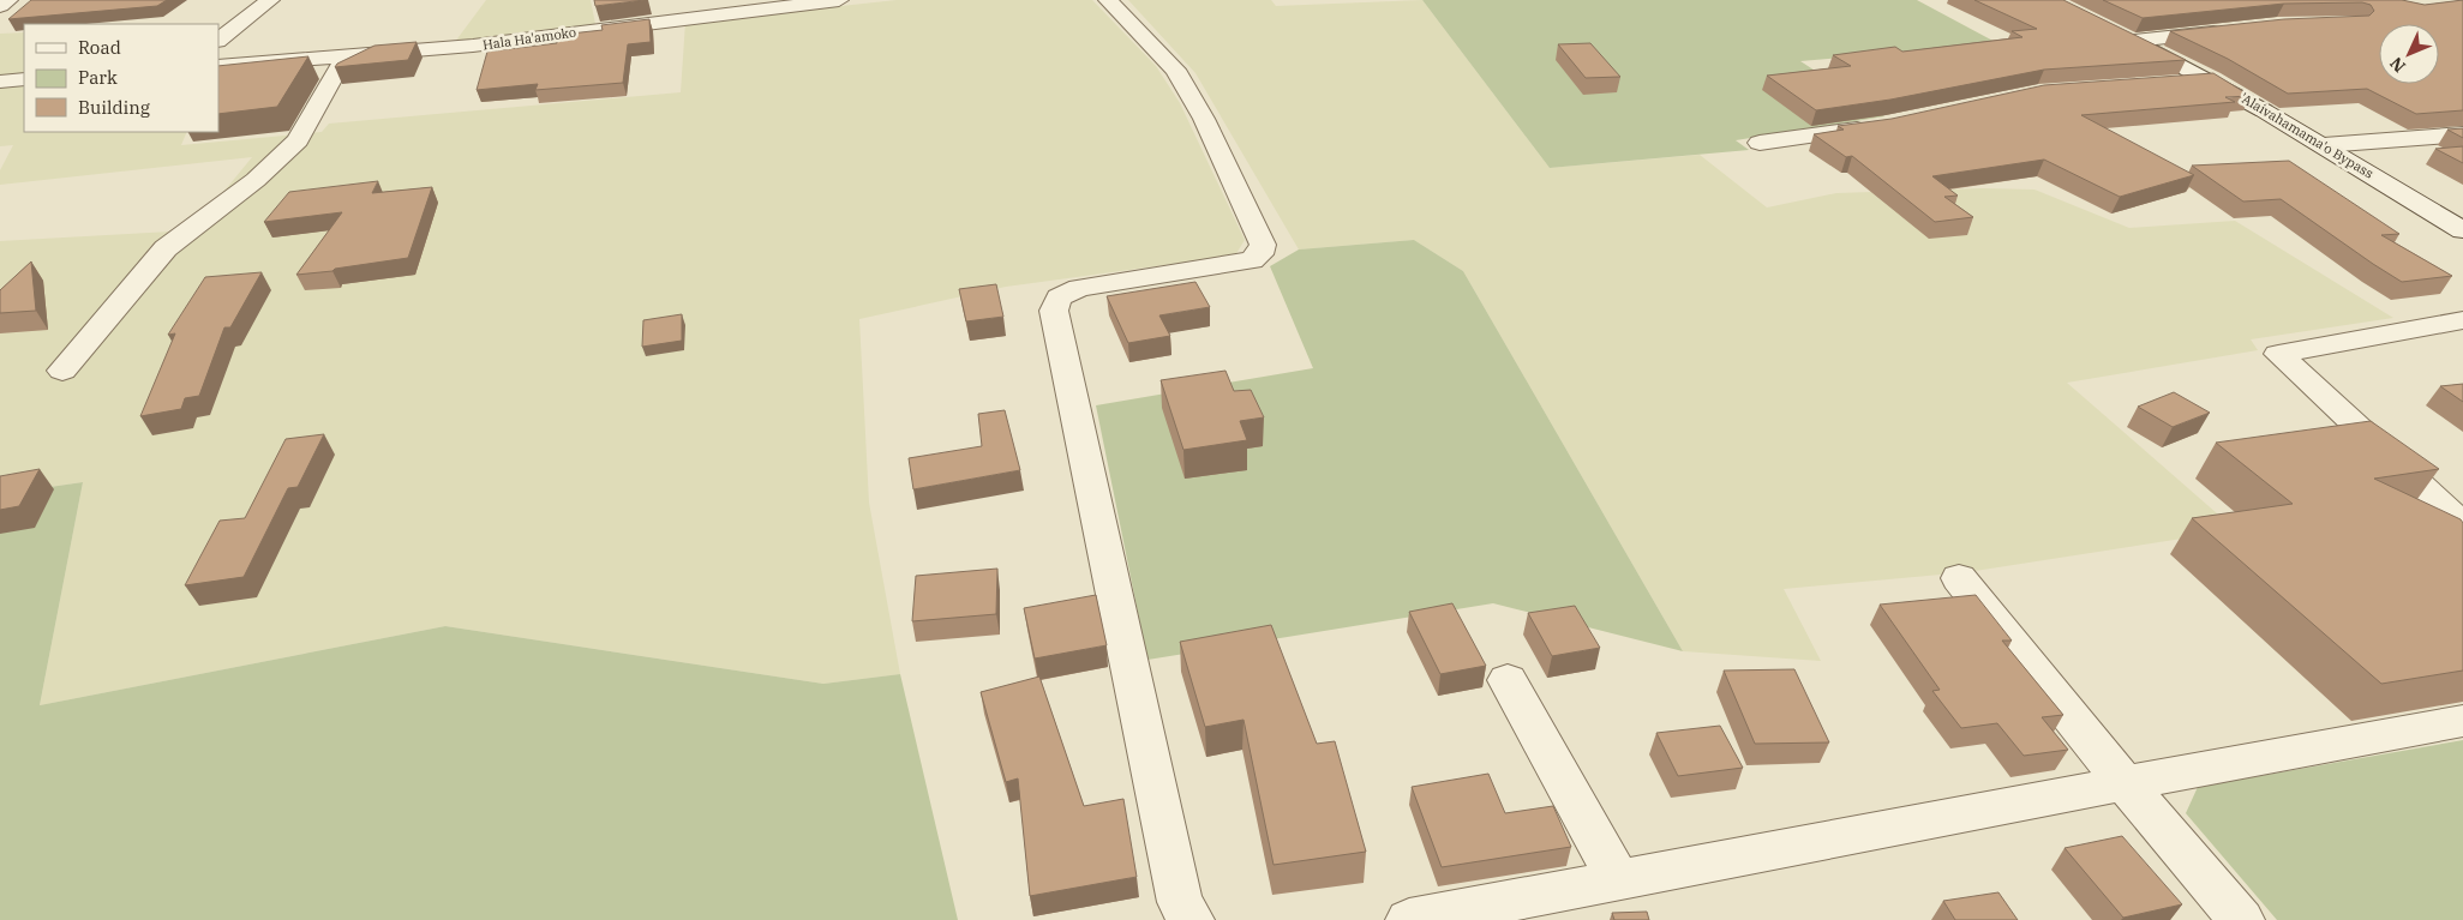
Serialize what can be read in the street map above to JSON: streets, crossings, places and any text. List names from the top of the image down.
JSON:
{
  "streets": {
    "street": ["Hala Ha'amoko", "'Alaivahamama'o Bypass"]
  },
  "legend": ["Road", "Park", "Building"],
  "north": "bottom left"
}
